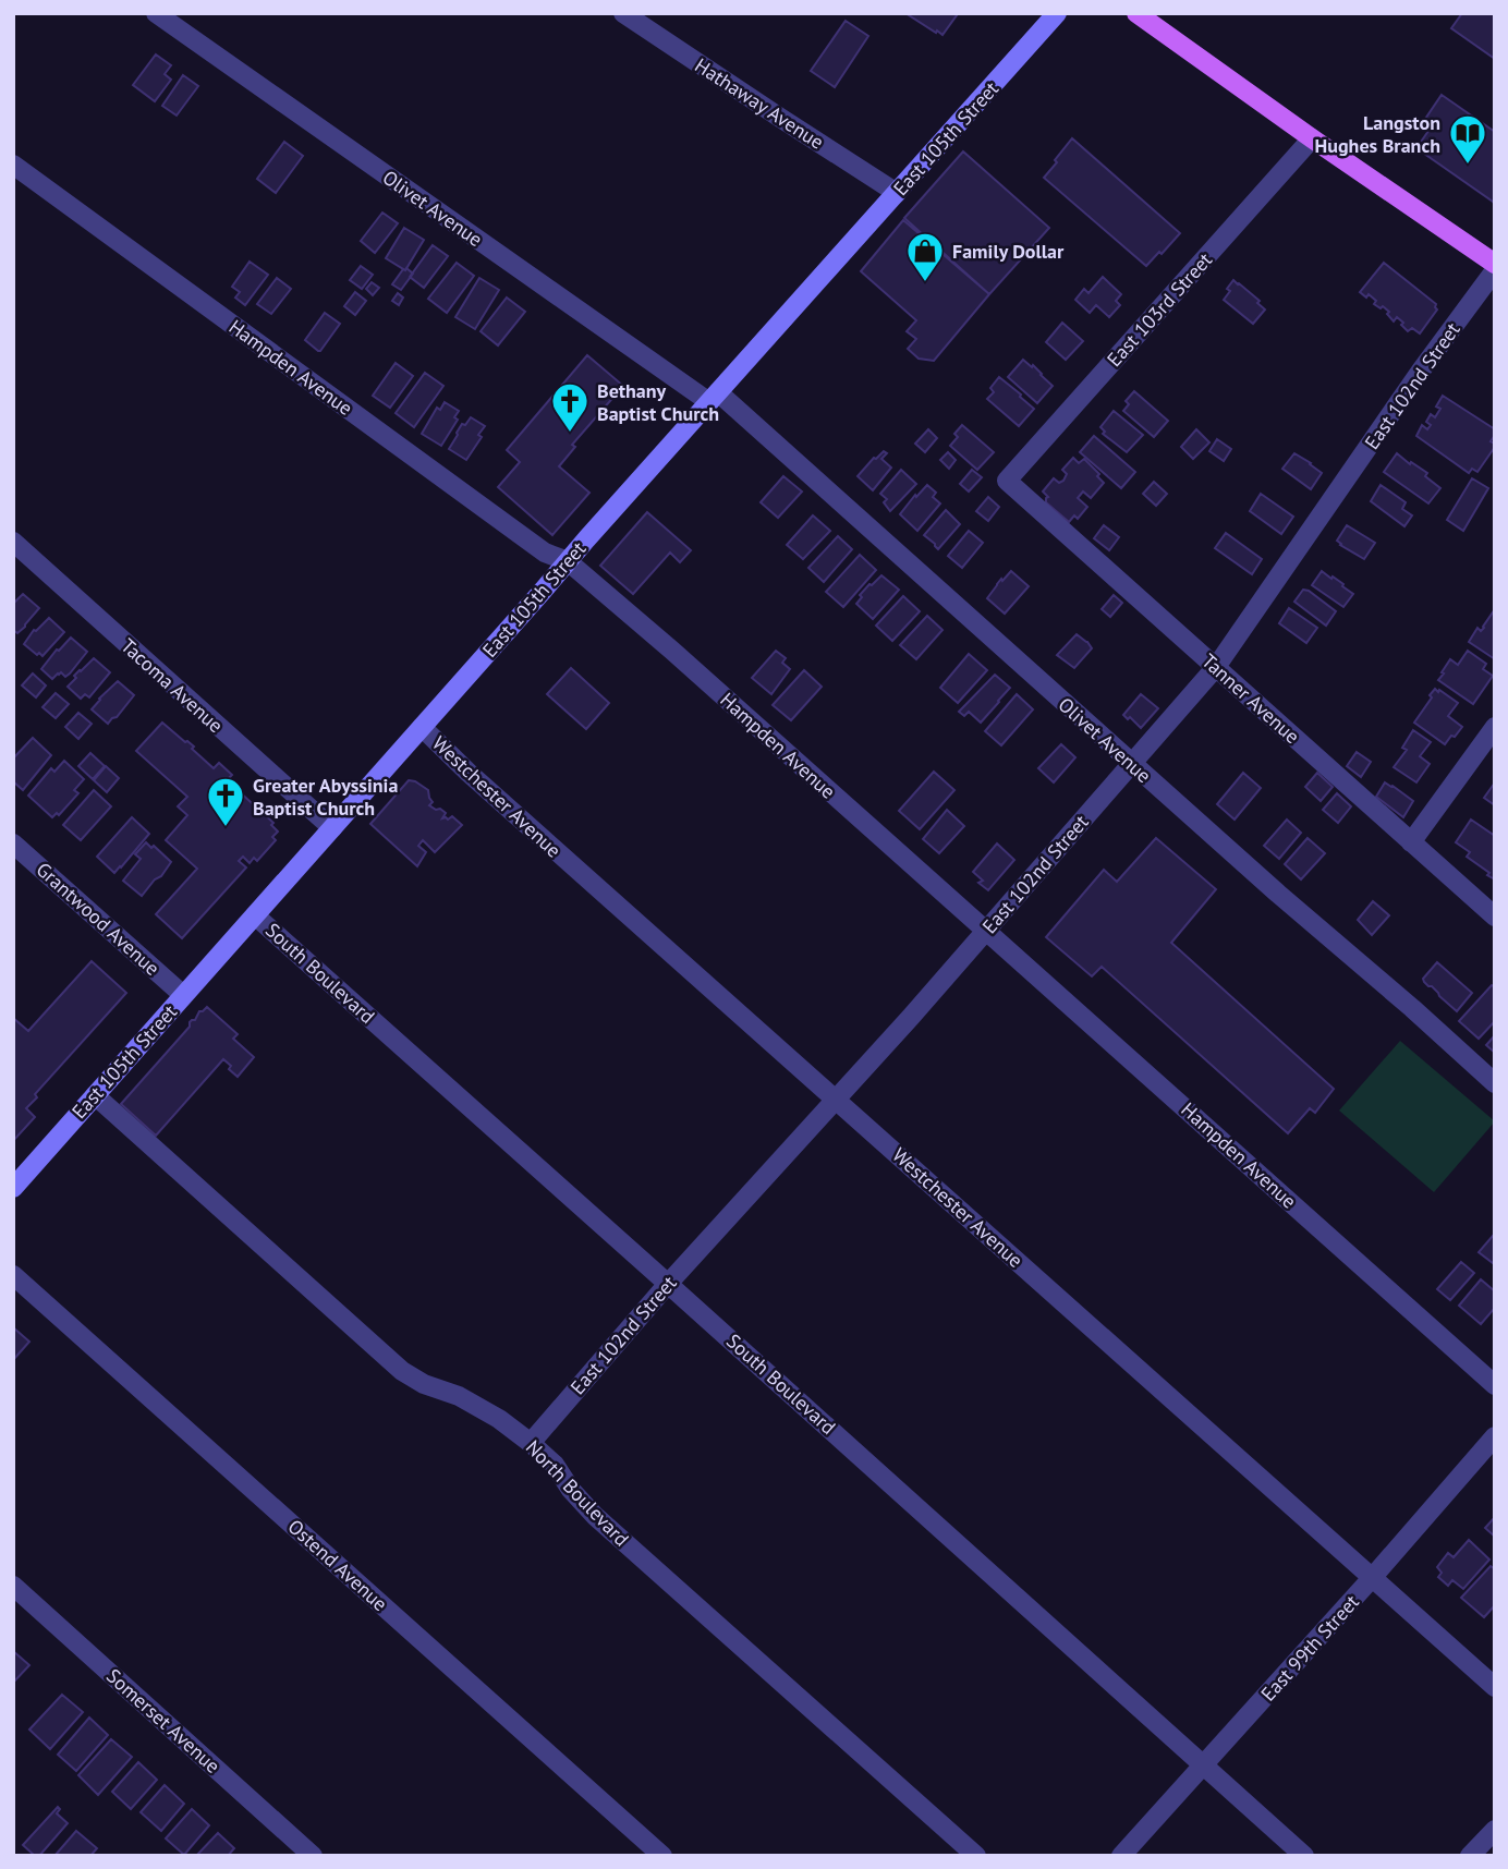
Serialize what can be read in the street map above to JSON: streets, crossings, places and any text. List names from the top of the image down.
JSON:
{
  "streets": {
    "main road": ["East 105th Street"],
    "street": [
      "Hathaway Avenue",
      "Olivet Avenue",
      "East 103rd Street",
      "Hampden Avenue",
      "East 102nd Street",
      "Tacoma Avenue",
      "Tanner Avenue",
      "Westchester Avenue",
      "Grantwood Avenue",
      "South Boulevard",
      "North Boulevard",
      "Ostend Avenue",
      "East 99th Street",
      "Somerset Avenue"
    ]
  },
  "crossings": [
    ["Hathaway Avenue", "East 105th Street"],
    ["East 105th Street", "Olivet Avenue"],
    ["East 105th Street", "Hampden Avenue"],
    ["East 105th Street", "Tacoma Avenue"],
    ["East 105th Street", "Westchester Avenue"],
    ["East 105th Street", "Grantwood Avenue"],
    ["East 105th Street", "South Boulevard"],
    ["East 105th Street", "North Boulevard"],
    ["Olivet Avenue", "East 102nd Street"],
    ["East 103rd Street", "Tanner Avenue"],
    ["Hampden Avenue", "East 102nd Street"],
    ["East 102nd Street", "Tanner Avenue"],
    ["East 102nd Street", "Westchester Avenue"],
    ["East 102nd Street", "South Boulevard"],
    ["East 102nd Street", "North Boulevard"],
    ["Westchester Avenue", "East 99th Street"],
    ["South Boulevard", "East 99th Street"]
  ],
  "places": {
    "library": ["Langston Hughes Branch"],
    "shop": ["Family Dollar"],
    "church": ["Bethany Baptist Church", "Greater Abyssinia Baptist Church"]
  }
}
